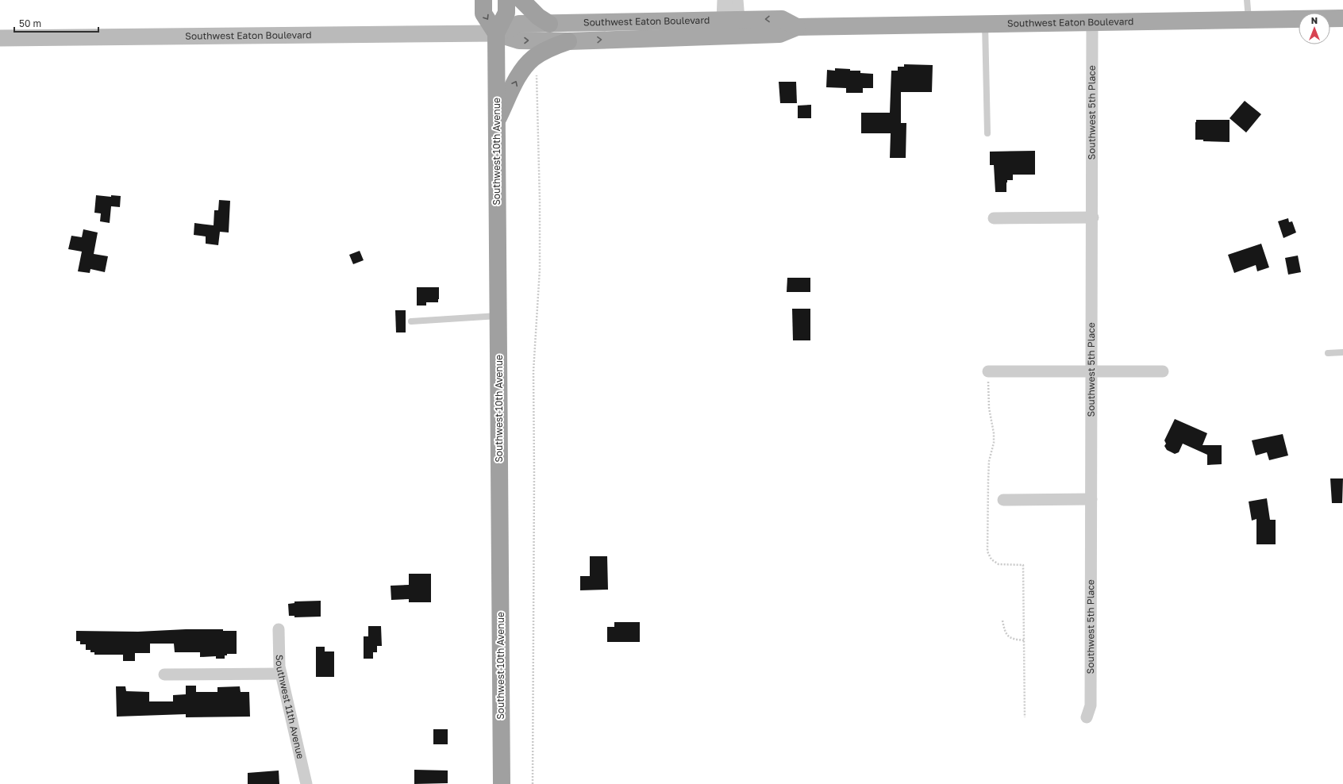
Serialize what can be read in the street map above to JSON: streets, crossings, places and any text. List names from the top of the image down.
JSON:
{
  "streets": {
    "highway": ["Southwest 10th Avenue"],
    "main road": ["Southwest Eaton Boulevard"],
    "street": ["Southwest 5th Place", "Southwest 11th Avenue"]
  },
  "crossings": [
    ["Southwest Eaton Boulevard", "Southwest 5th Place"],
    ["Southwest Eaton Boulevard", "Southwest 10th Avenue"]
  ],
  "scale_bar": "50 m",
  "north": "top"
}
